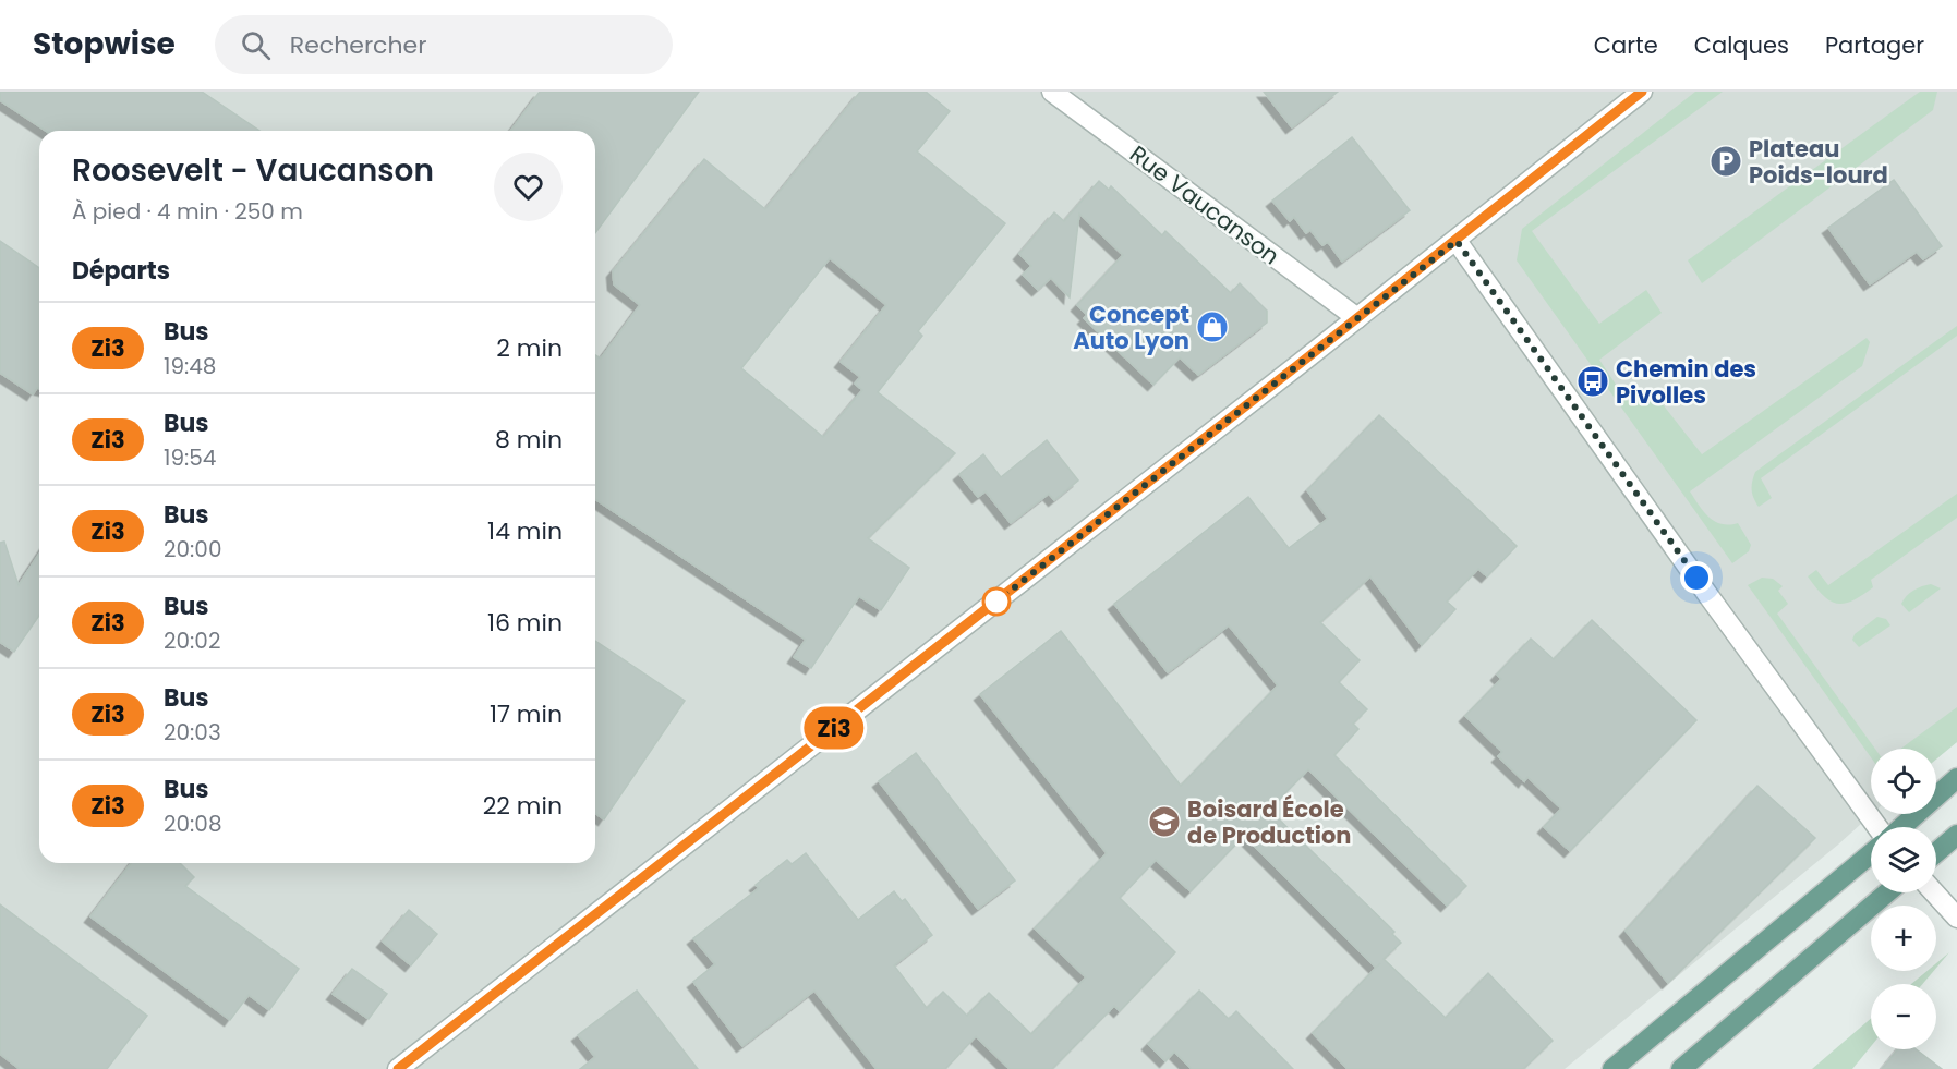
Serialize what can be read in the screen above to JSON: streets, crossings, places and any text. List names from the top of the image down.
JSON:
{
  "streets": {
    "street": ["Rue Vaucanson"]
  },
  "places": {
    "parking": ["Plateau Poids-lourd"],
    "shop": ["Concept Auto Lyon"],
    "bus stop": ["Chemin des Pivolles"],
    "school or university": ["Boisard École de Production"]
  },
  "lines": ["bus line Zi3"],
  "page": {
    "header": "Stopwise",
    "search": "Rechercher",
    "nav": ["Carte", "Calques", "Partager"],
    "on_map": "Zi3",
    "heading": [
      ["Roosevelt - Vaucanson", "À pied · 4 min · 250 m"],
      "Départs"
    ],
    "list": [
      {
        "mark": "Zi3",
        "name": "Bus",
        "note": "19:48",
        "value": "2 min"
      },
      {
        "mark": "Zi3",
        "name": "Bus",
        "note": "19:54",
        "value": "8 min"
      },
      {
        "mark": "Zi3",
        "name": "Bus",
        "note": "20:00",
        "value": "14 min"
      },
      {
        "mark": "Zi3",
        "name": "Bus",
        "note": "20:02",
        "value": "16 min"
      },
      {
        "mark": "Zi3",
        "name": "Bus",
        "note": "20:03",
        "value": "17 min"
      },
      {
        "mark": "Zi3",
        "name": "Bus",
        "note": "20:08",
        "value": "22 min"
      }
    ],
    "map_buttons": ["+", "−"]
  }
}
